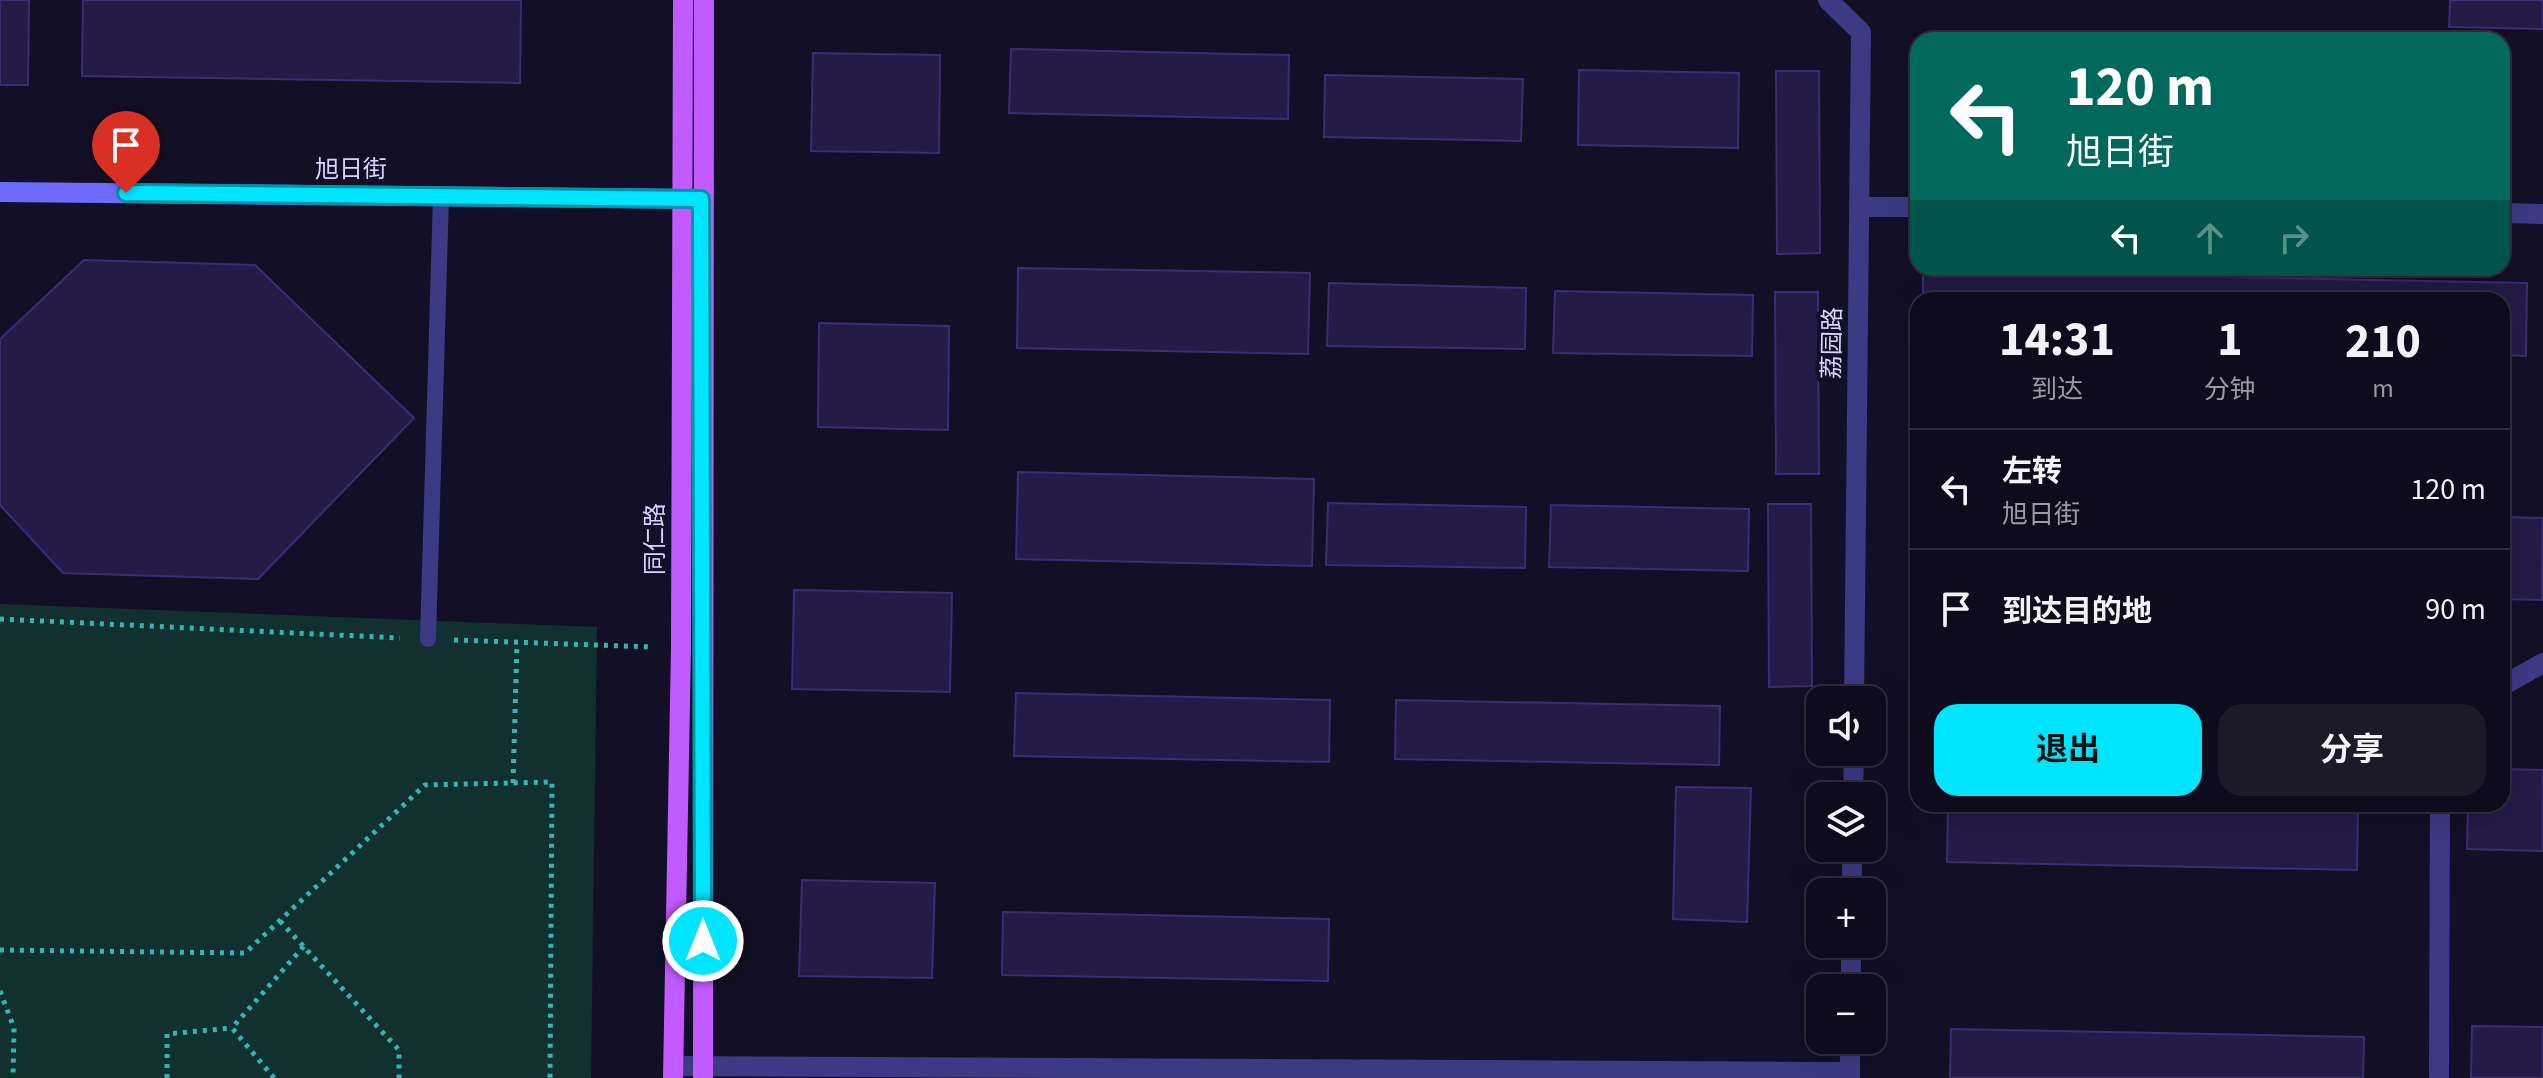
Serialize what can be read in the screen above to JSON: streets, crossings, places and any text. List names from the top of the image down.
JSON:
{
  "streets": {
    "main road": ["旭日街", "同仁路"],
    "street": ["荔园路"]
  },
  "crossings": [
    ["旭日街", "同仁路"]
  ],
  "page": {
    "turn": ["120 m", "旭日街"],
    "eta": [
      "14:31",
      "到达",
      "1",
      "分钟",
      "210",
      "m"
    ],
    "list": [
      {
        "name": "左转",
        "note": "旭日街",
        "value": "120 m"
      },
      {
        "name": "到达目的地",
        "value": "90 m"
      }
    ],
    "map_buttons": ["+", "−"],
    "buttons": ["退出", "分享"]
  }
}
